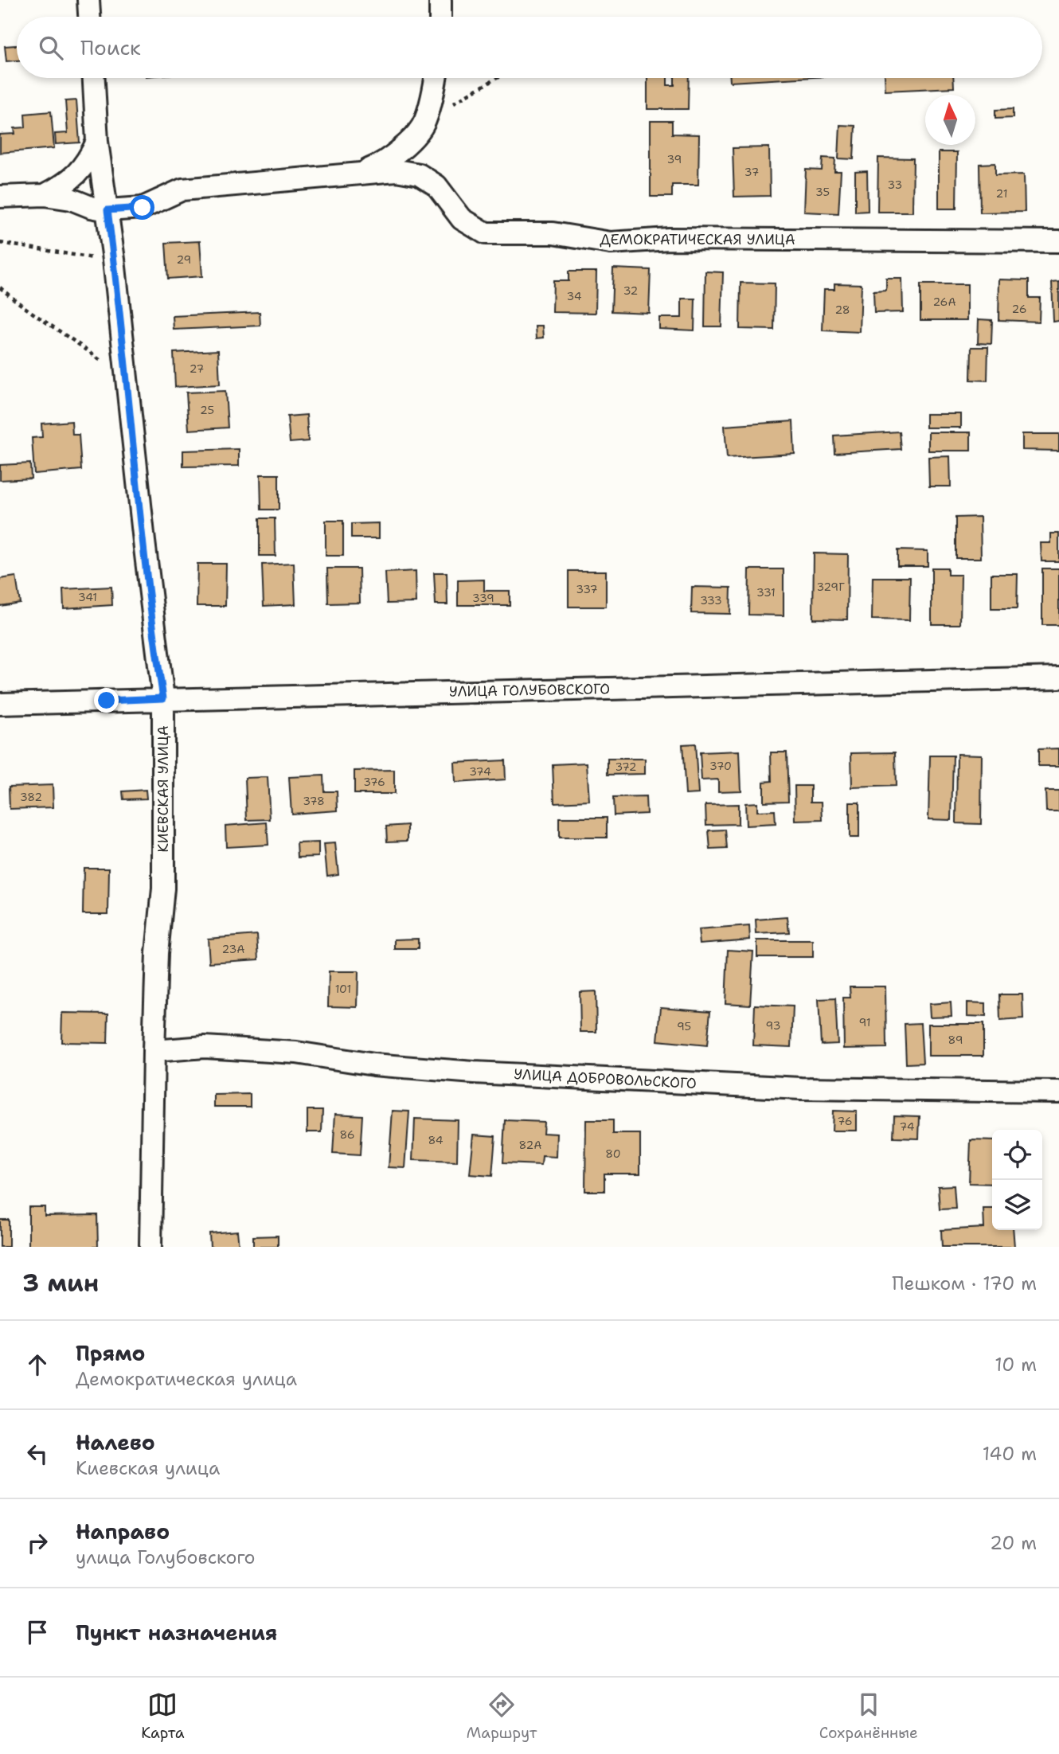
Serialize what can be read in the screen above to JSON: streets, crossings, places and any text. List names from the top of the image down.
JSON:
{
  "streets": {
    "street": [
      "ДЕМОКРАТИЧЕСКАЯ УЛИЦА",
      "УЛИЦА ГОЛУБОВСКОГО",
      "КИЕВСКАЯ УЛИЦА",
      "УЛИЦА ДОБРОВОЛЬСКОГО"
    ]
  },
  "crossings": [
    ["ДЕМОКРАТИЧЕСКАЯ УЛИЦА", "КИЕВСКАЯ УЛИЦА"],
    ["УЛИЦА ГОЛУБОВСКОГО", "КИЕВСКАЯ УЛИЦА"],
    ["КИЕВСКАЯ УЛИЦА", "УЛИЦА ДОБРОВОЛЬСКОГО"]
  ],
  "house_numbers": [
    "39",
    "37",
    "33",
    "35",
    "21",
    "29",
    "32",
    "34",
    "26А",
    "26",
    "28",
    "27",
    "25",
    "329Г",
    "337",
    "331",
    "341",
    "339",
    "333",
    "370",
    "372",
    "374",
    "376",
    "382",
    "378",
    "23А",
    "101",
    "91",
    "93",
    "95",
    "89",
    "76",
    "74",
    "86",
    "84",
    "82А",
    "80"
  ],
  "north": "top",
  "page": {
    "search": "Поиск",
    "heading": ["3 мин", "Пешком · 170 m"],
    "list": [
      ["Прямо", "Демократическая улица", "10 m"],
      ["Налево", "Киевская улица", "140 m"],
      ["Направо", "улица Голубовского", "20 m"],
      "Пункт назначения"
    ],
    "nav": ["Карта", "Маршрут", "Сохранённые"]
  }
}
